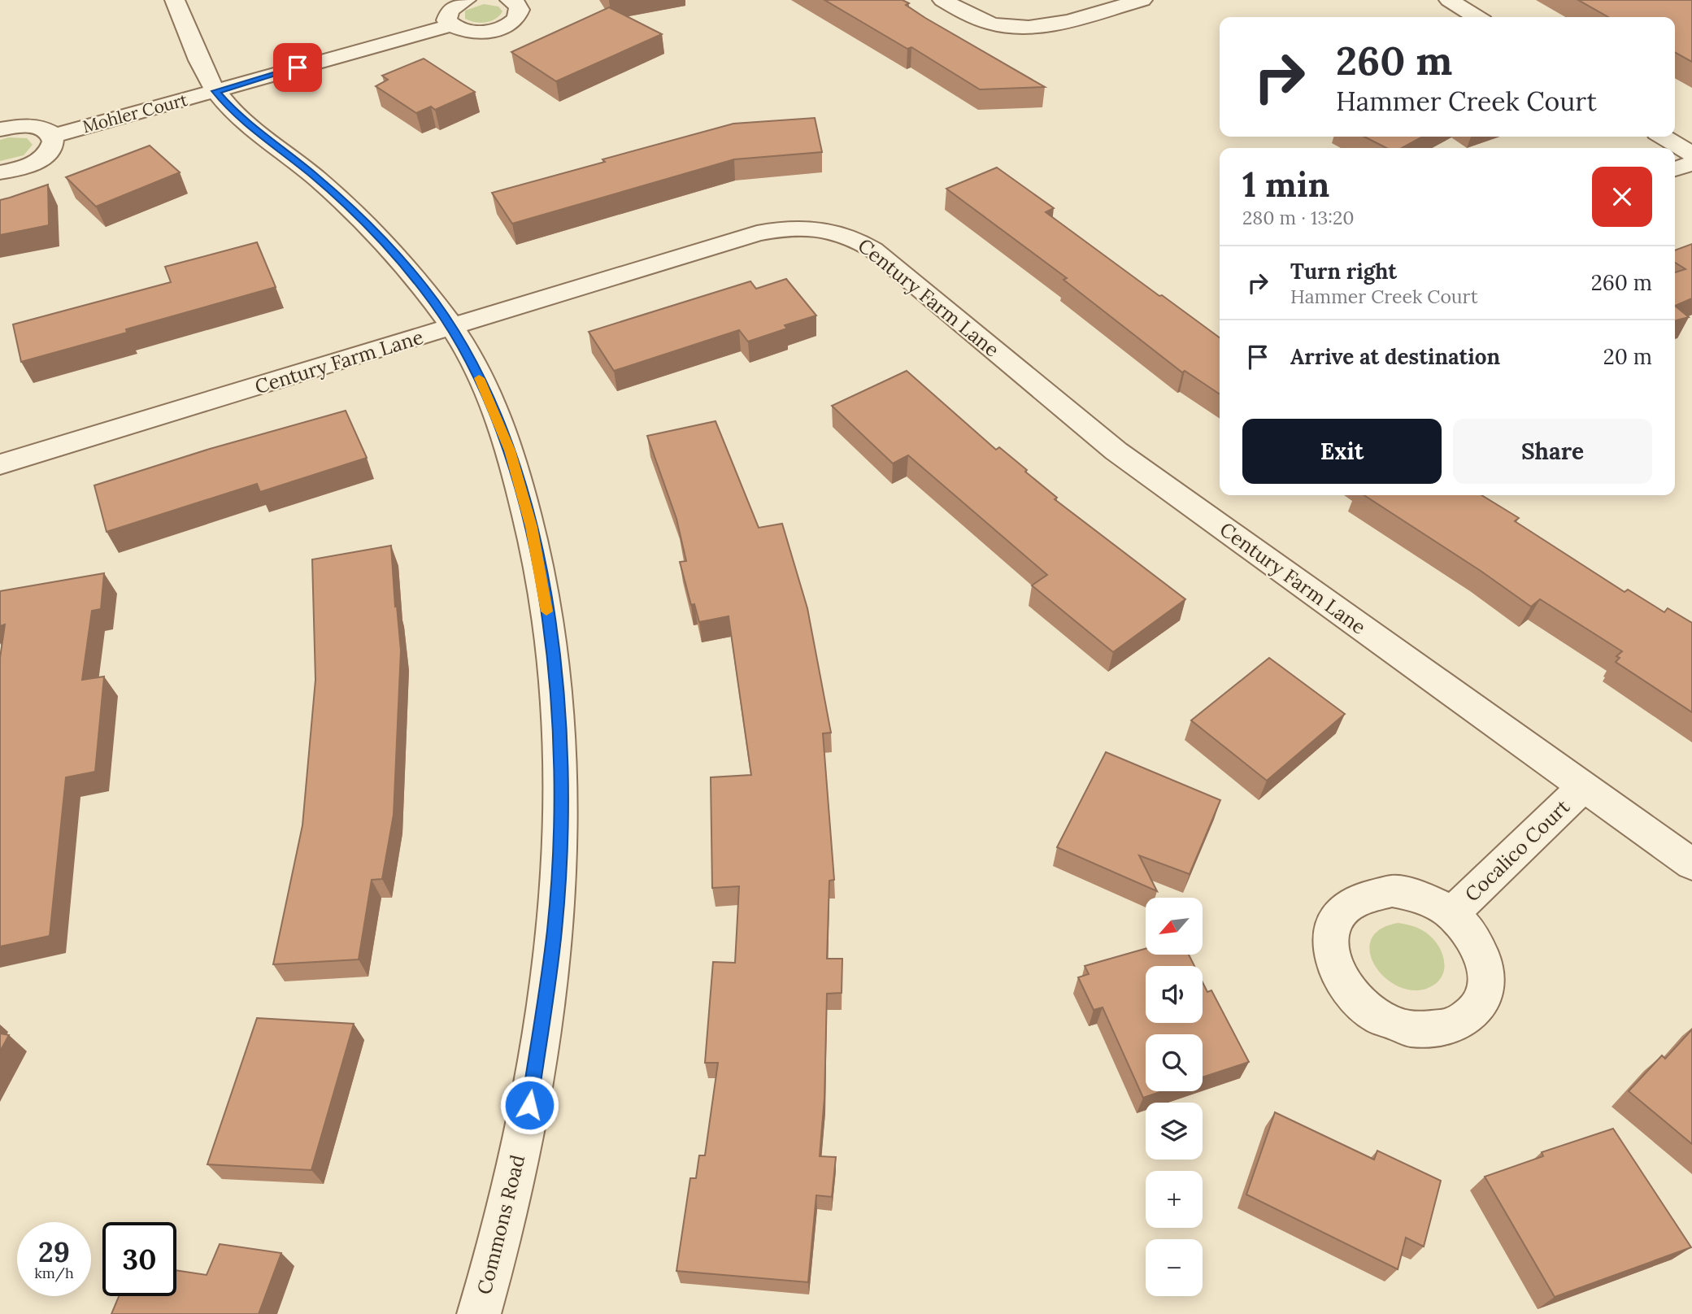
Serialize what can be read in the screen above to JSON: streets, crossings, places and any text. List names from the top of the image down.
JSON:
{
  "streets": {
    "street": [
      "Mohler Court",
      "Century Farm Lane",
      "Cocalico Court",
      "Commons Road"
    ]
  },
  "crossings": [
    ["Mohler Court", "Commons Road"],
    ["Century Farm Lane", "Cocalico Court"],
    ["Century Farm Lane", "Commons Road"]
  ],
  "north": "bottom left",
  "page": {
    "turn": ["260 m", "Hammer Creek Court"],
    "heading": ["1 min", "280 m · 13:20"],
    "list": [
      {
        "name": "Turn right",
        "note": "Hammer Creek Court",
        "value": "260 m"
      },
      {
        "name": "Arrive at destination",
        "value": "20 m"
      }
    ],
    "buttons": ["Exit", "Share"],
    "map_buttons": ["+", "−"],
    "speed": "29 km/h",
    "limit": "30"
  }
}
